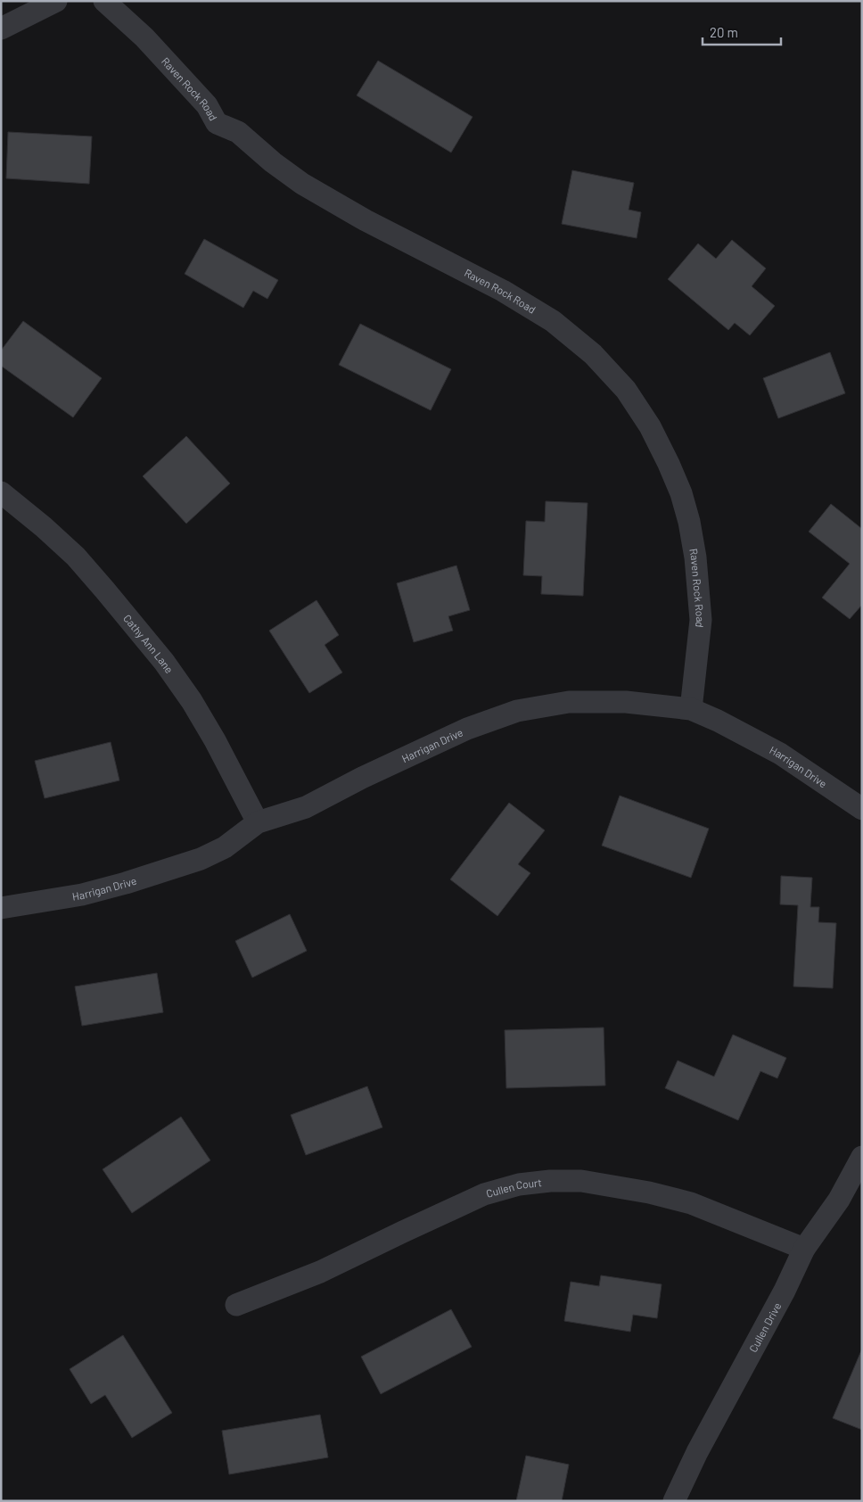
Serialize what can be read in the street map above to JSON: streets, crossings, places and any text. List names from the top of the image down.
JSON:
{
  "streets": {
    "street": [
      "Raven Rock Road",
      "Cathy Ann Lane",
      "Harrigan Drive",
      "Cullen Court",
      "Cullen Drive"
    ]
  },
  "crossings": [
    ["Raven Rock Road", "Harrigan Drive"],
    ["Cathy Ann Lane", "Harrigan Drive"],
    ["Cullen Court", "Cullen Drive"]
  ],
  "scale_bar": "20 m"
}
